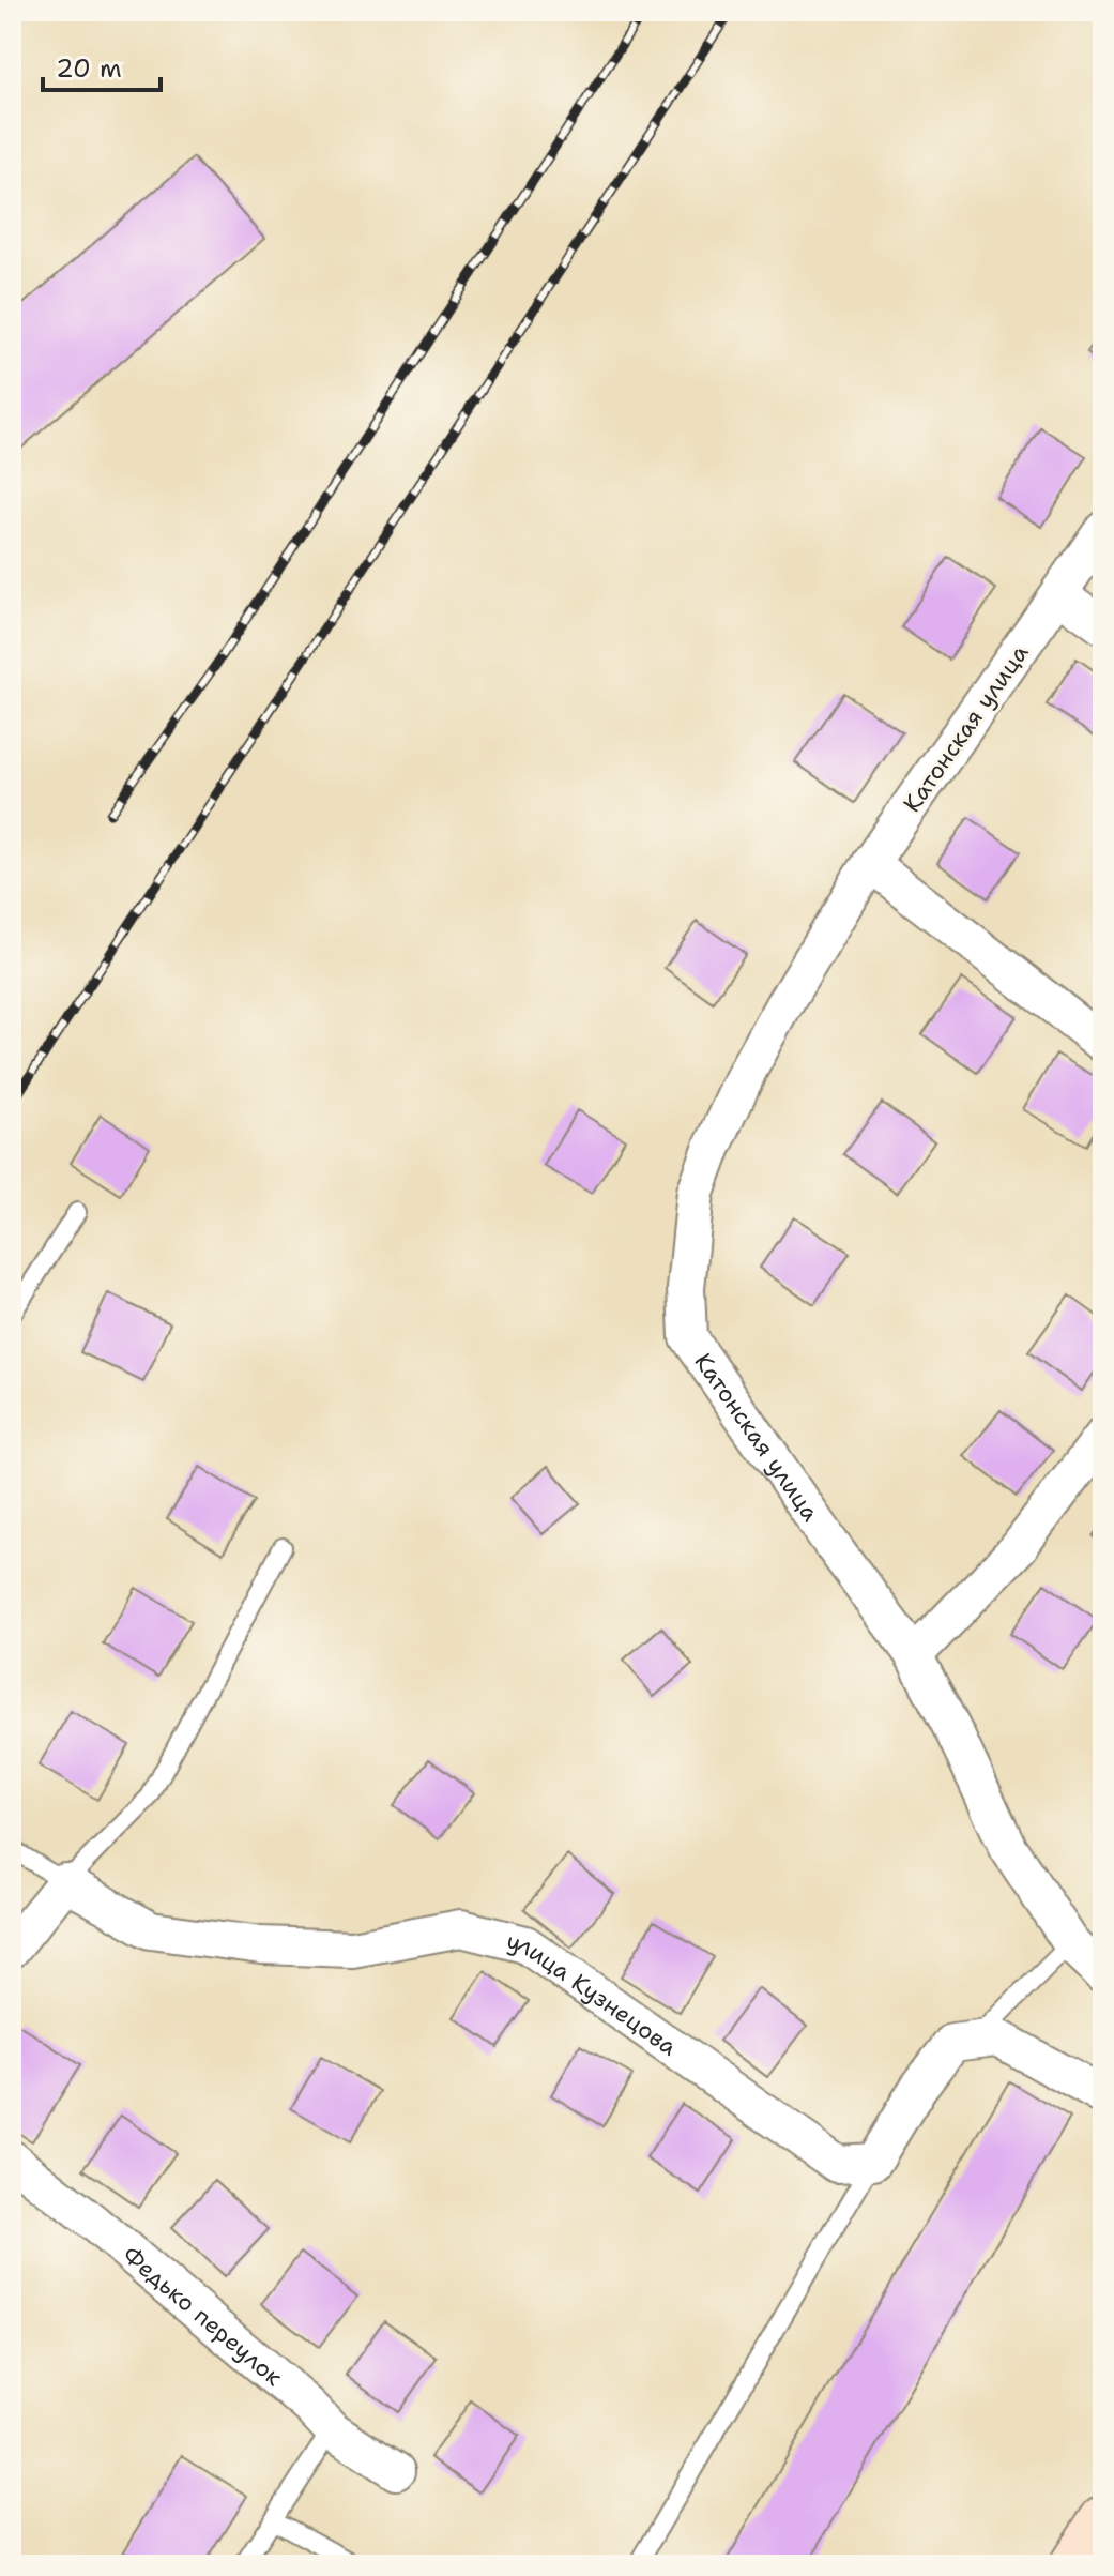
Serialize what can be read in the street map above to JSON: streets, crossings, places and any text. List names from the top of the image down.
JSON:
{
  "streets": {
    "street": ["Катонская улица", "улица Кузнецова", "Федько переулок"]
  },
  "scale_bar": "20 m"
}
